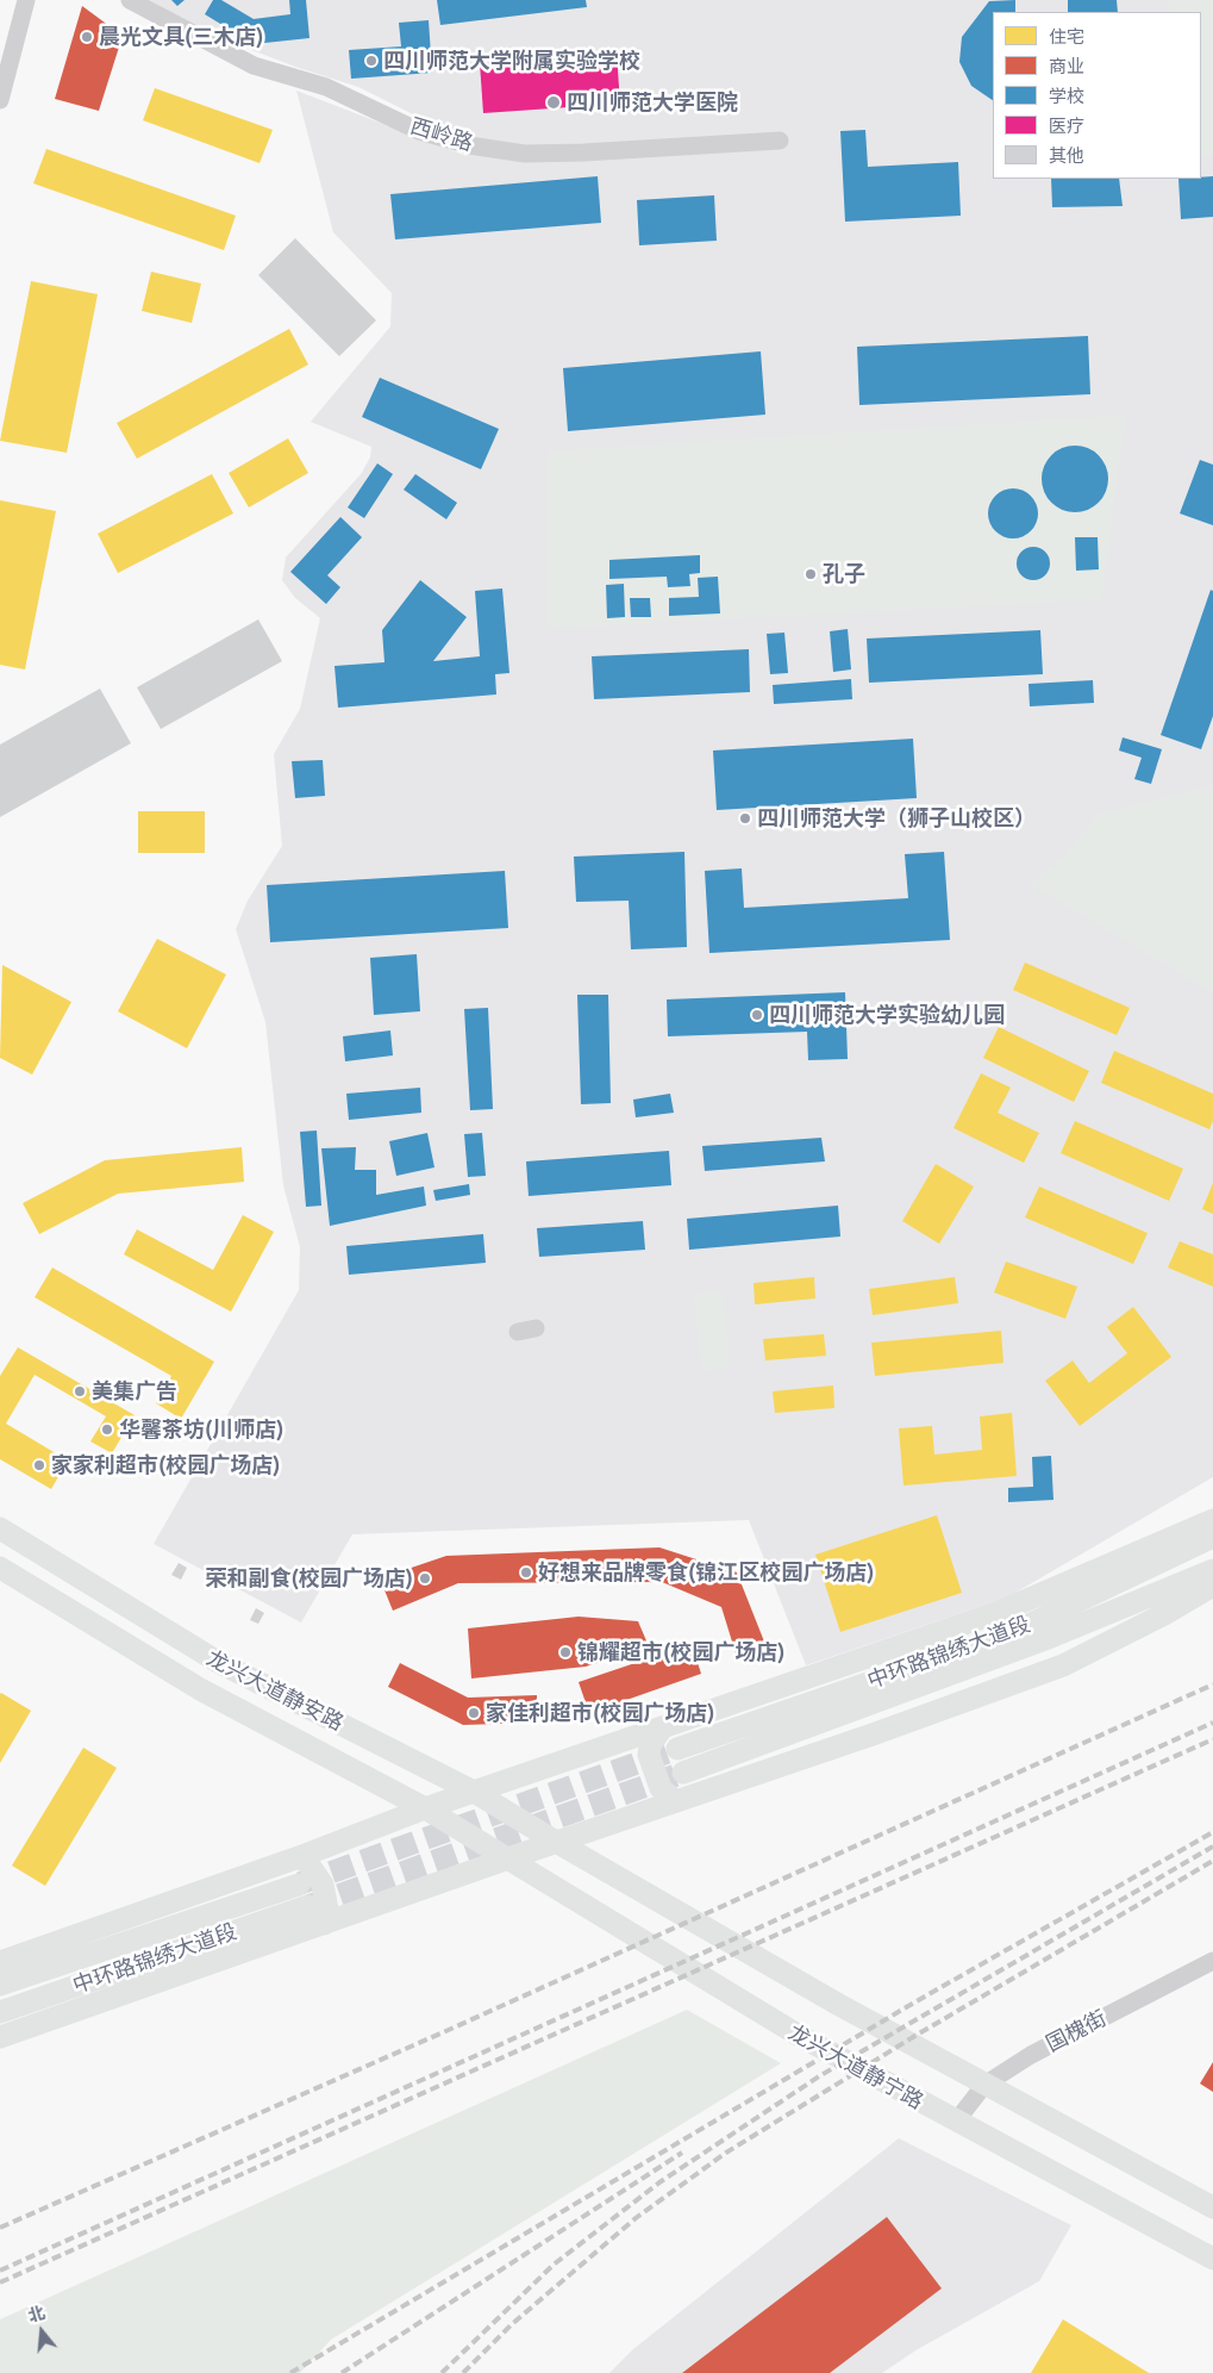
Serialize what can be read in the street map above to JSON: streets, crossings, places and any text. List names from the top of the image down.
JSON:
{
  "streets": {
    "main road": ["中环路锦绣大道段", "龙兴大道静安路", "龙兴大道静宁路"],
    "street": ["西岭路", "国槐街"]
  },
  "crossings": [
    ["龙兴大道静安路", "龙兴大道静宁路"],
    ["国槐街", "龙兴大道静宁路"]
  ],
  "places": [
    "晨光文具(三木店)",
    "四川师范大学附属实验学校",
    "四川师范大学医院",
    "孔子",
    "四川师范大学（狮子山校区）",
    "四川师范大学实验幼儿园",
    "美集广告",
    "华馨茶坊(川师店)",
    "家家利超市(校园广场店)",
    "好想来品牌零食(锦江区校园广场店)",
    "荣和副食(校园广场店)",
    "锦耀超市(校园广场店)",
    "家佳利超市(校园广场店)"
  ],
  "legend": [
    "住宅",
    "商业",
    "学校",
    "医疗",
    "其他"
  ],
  "north": "top"
}
